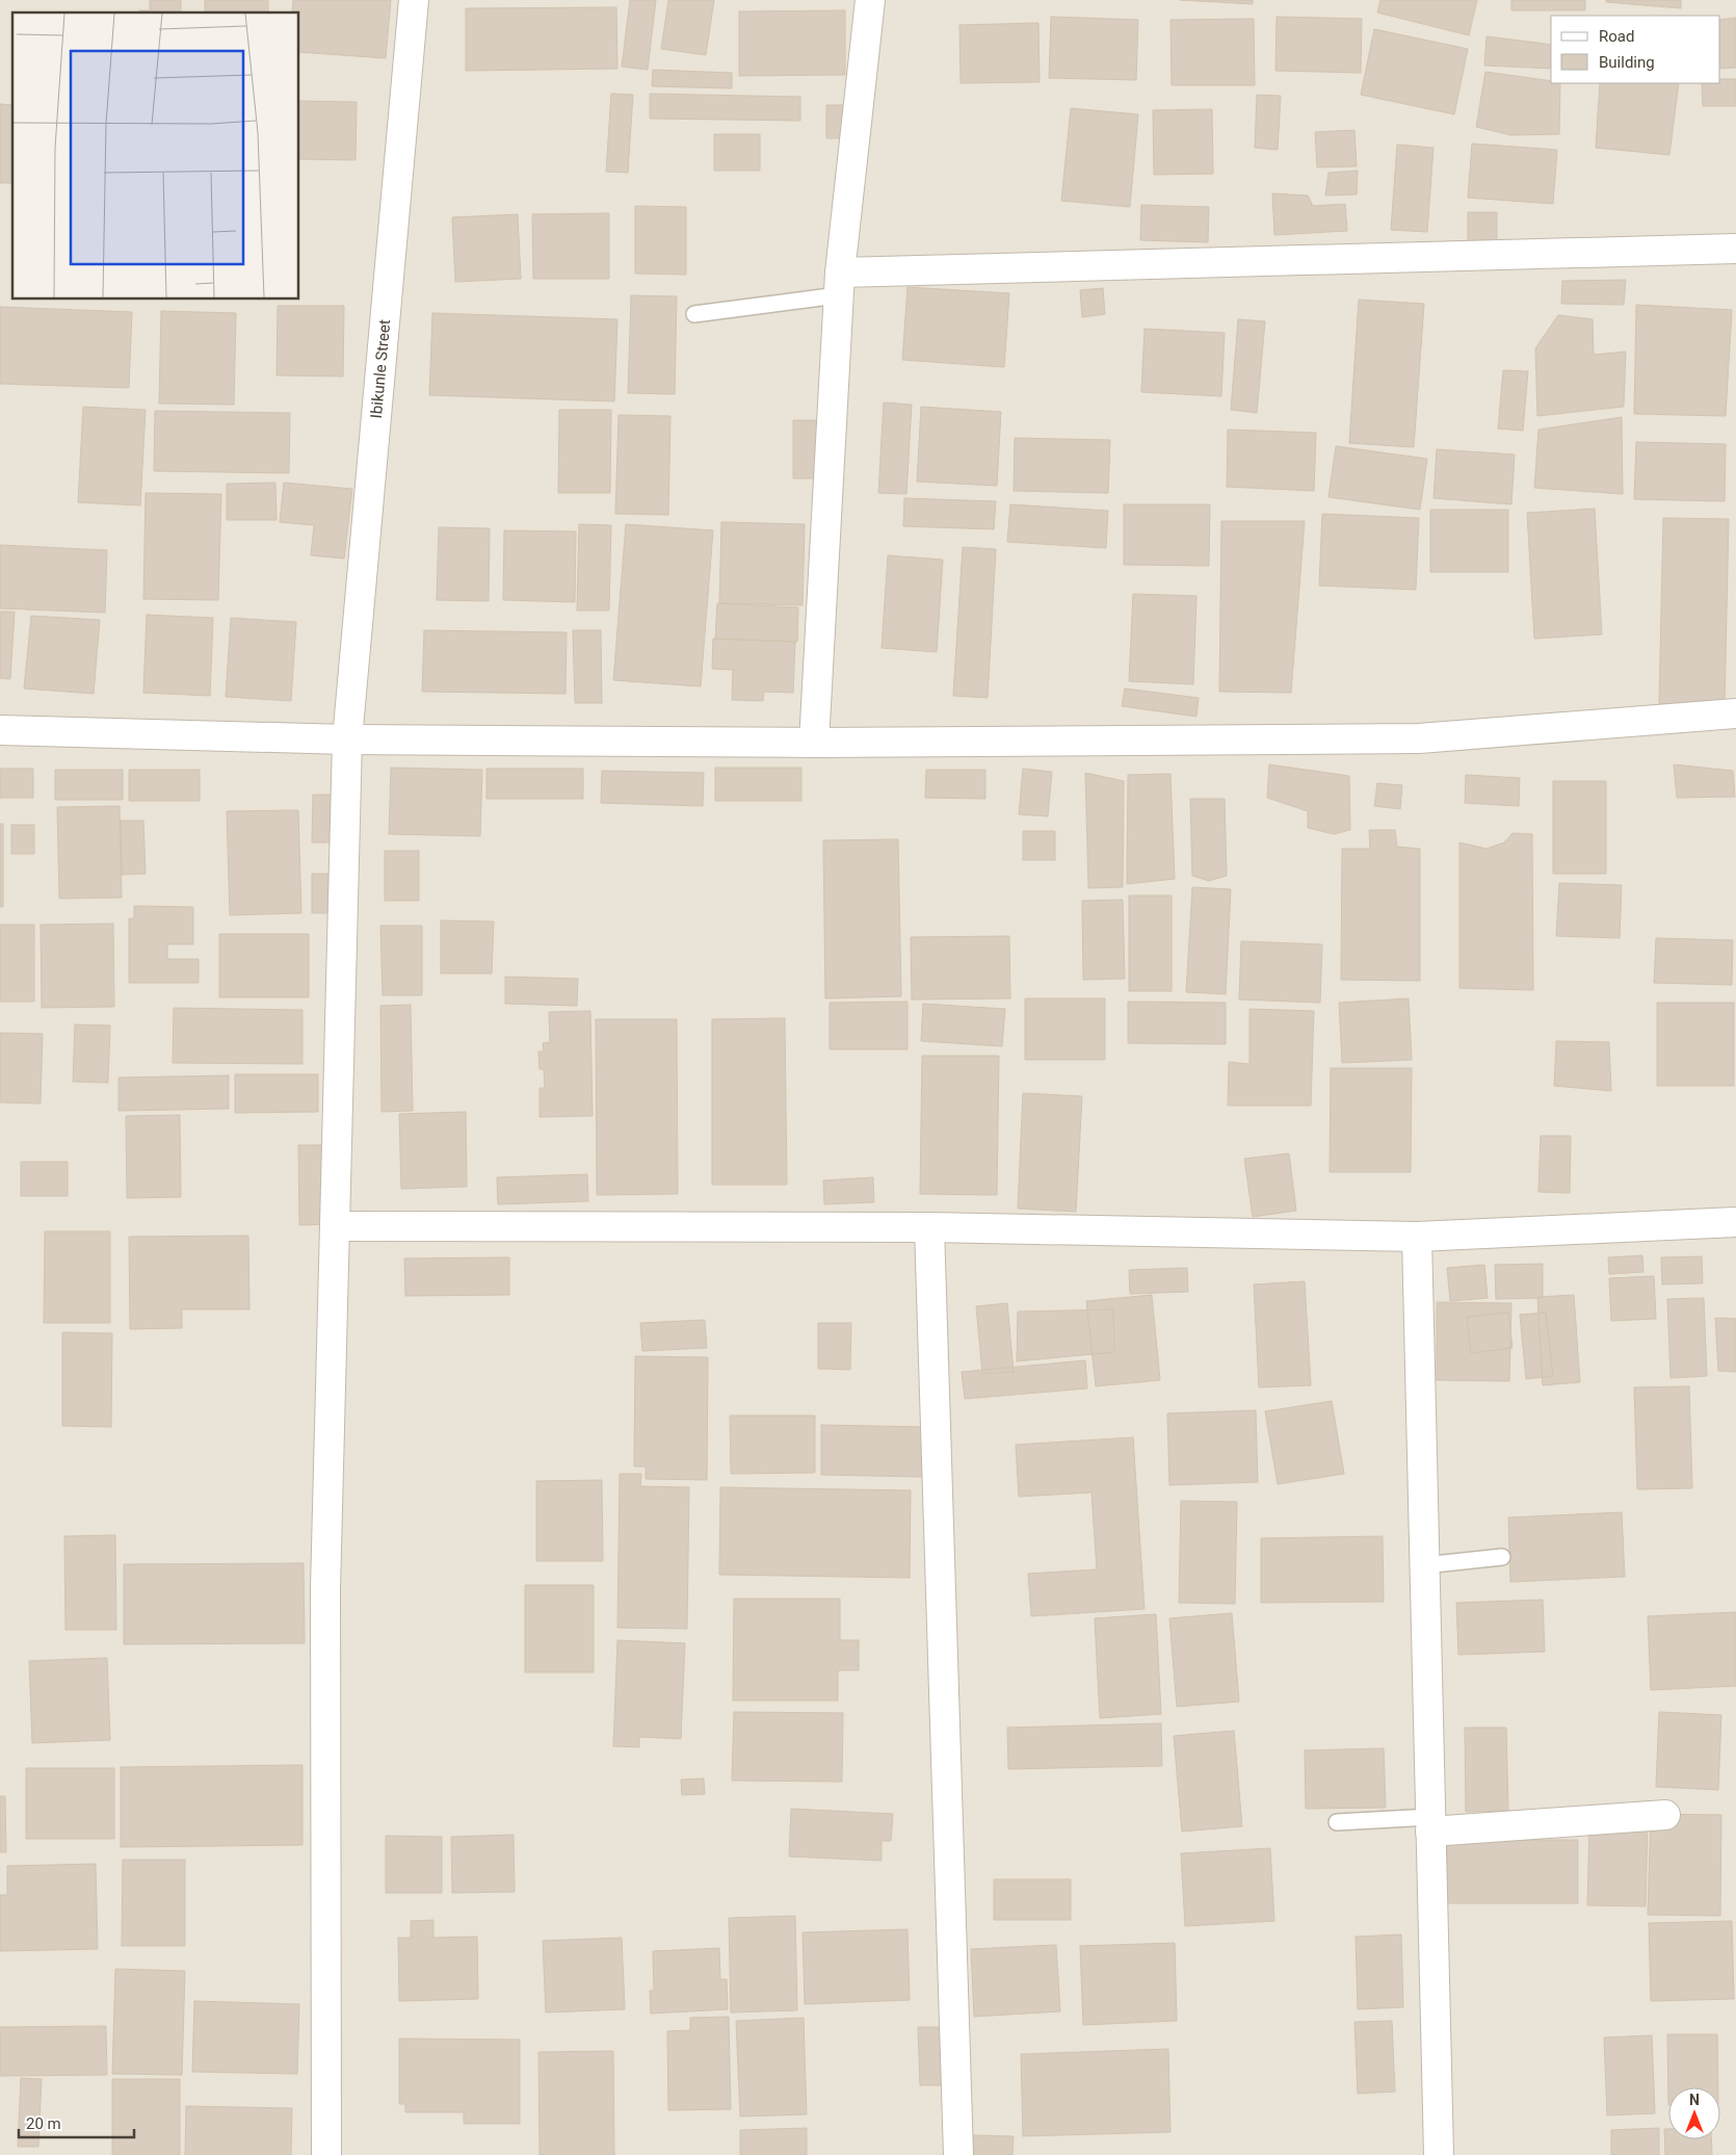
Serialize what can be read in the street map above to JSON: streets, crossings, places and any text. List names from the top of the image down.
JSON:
{
  "streets": {
    "street": ["Ibikunle Street"]
  },
  "legend": ["Road", "Building"],
  "scale_bar": "20 m",
  "north": "top"
}
